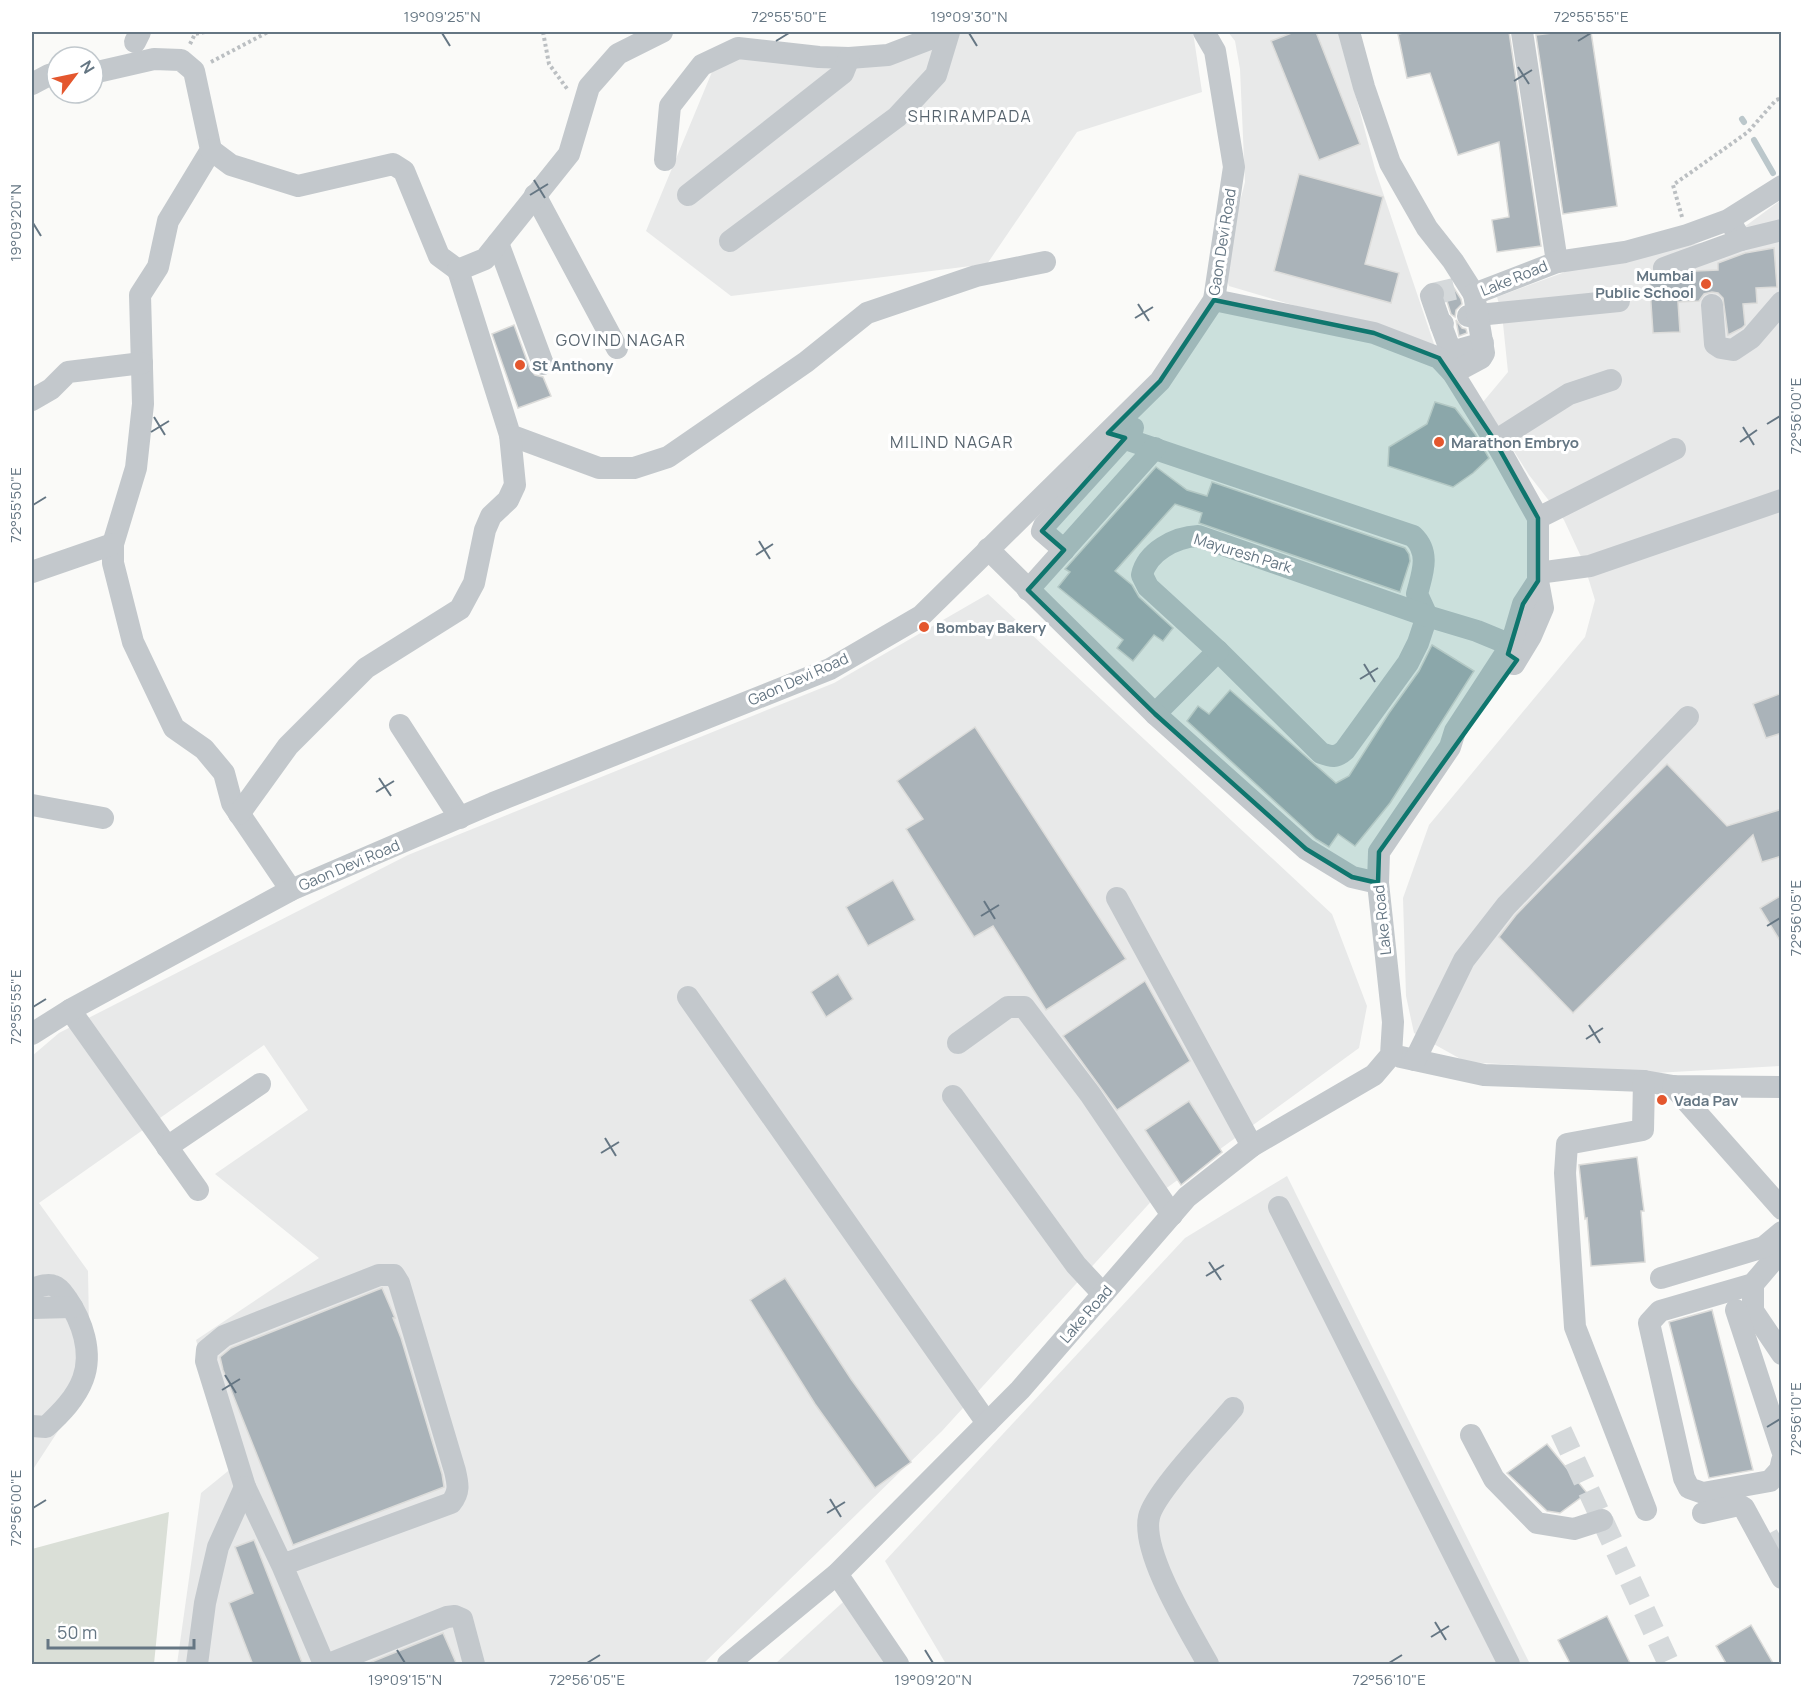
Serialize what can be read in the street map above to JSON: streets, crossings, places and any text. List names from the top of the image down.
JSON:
{
  "streets": {
    "street": ["Gaon Devi Road", "Lake Road", "Mayuresh Park"]
  },
  "districts": ["SHRIRAMPADA", "GOVIND NAGAR", "MILIND NAGAR"],
  "places": [
    "Mumbai Public School",
    "St Anthony",
    "Marathon Embryo",
    "Bombay Bakery",
    "Vada Pav"
  ],
  "scale_bar": "50 m",
  "north": "top right",
  "coordinates": [
    "19°09'25\"N",
    "72°55'50\"E",
    "19°09'30\"N",
    "72°55'55\"E",
    "19°09'20\"N",
    "72°56'00\"E",
    "72°56'05\"E",
    "72°56'10\"E",
    "19°09'15\"N"
  ]
}
